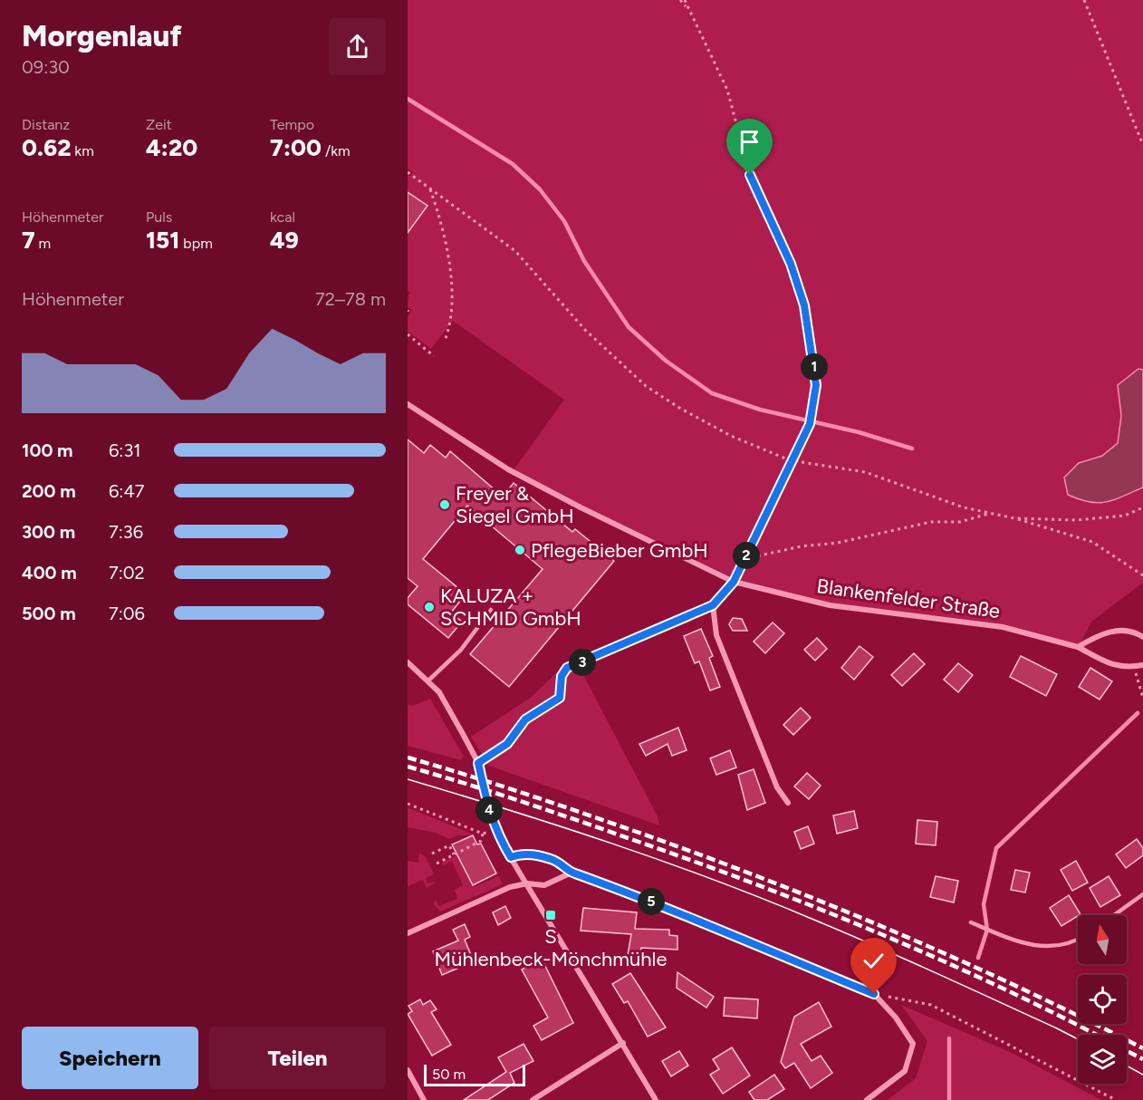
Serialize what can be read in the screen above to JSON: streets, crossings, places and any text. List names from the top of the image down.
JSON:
{
  "streets": {
    "street": ["Blankenfelder Straße"]
  },
  "places": {
    "other": ["Freyer & Siegel GmbH", "PflegeBieber GmbH", "KALUZA + SCHMID GmbH"],
    "transit": ["S Mühlenbeck-Mönchmühle"]
  },
  "scale_bar": "50 m",
  "north": "top",
  "page": {
    "heading": ["Morgenlauf", "09:30"],
    "stats": [
      ["Distanz", "0.62 km"],
      ["Zeit", "4:20"],
      ["Tempo", "7:00 /km"],
      ["Höhenmeter", "7 m"],
      ["Puls", "151 bpm"],
      ["kcal", "49"]
    ],
    "chart": ["Höhenmeter", "72–78 m"],
    "pins": [
      "1",
      "2",
      "3",
      "4",
      "5"
    ],
    "list": [
      {
        "name": "100 m",
        "note": "6:31"
      },
      {
        "name": "200 m",
        "note": "6:47"
      },
      {
        "name": "300 m",
        "note": "7:36"
      },
      {
        "name": "400 m",
        "note": "7:02"
      },
      {
        "name": "500 m",
        "note": "7:06"
      }
    ],
    "buttons": ["Speichern", "Teilen"],
    "scale": "50 m"
  }
}
